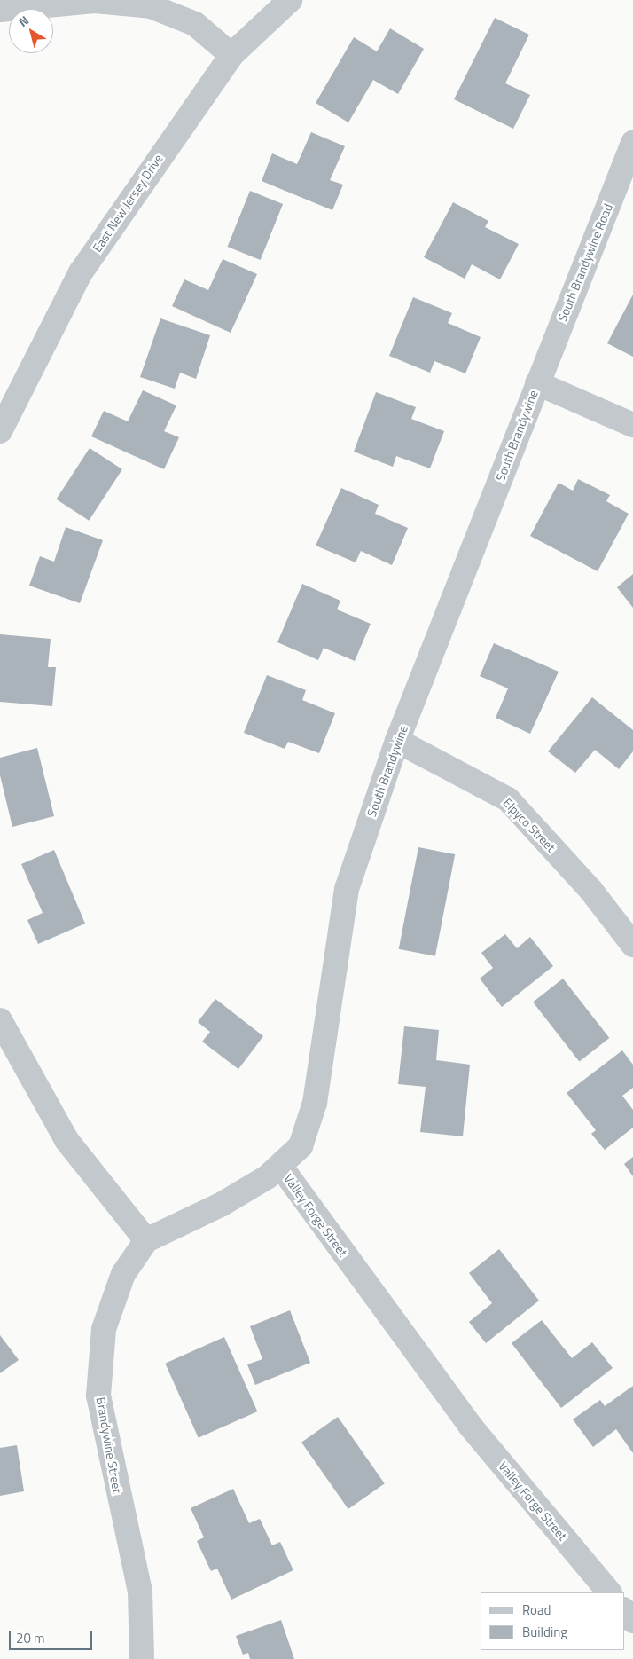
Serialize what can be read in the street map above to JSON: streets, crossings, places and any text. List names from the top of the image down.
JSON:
{
  "streets": {
    "street": [
      "East New Jersey Drive",
      "South Brandywine Road",
      "South Brandywine",
      "Elpyco Street",
      "Valley Forge Street",
      "Brandywine Street"
    ]
  },
  "crossings": [
    ["South Brandywine Road", "South Brandywine"],
    ["South Brandywine", "Elpyco Street"],
    ["South Brandywine", "Valley Forge Street"],
    ["Valley Forge Street", "Brandywine Street"]
  ],
  "legend": ["Road", "Building"],
  "scale_bar": "20 m",
  "north": "top left"
}
